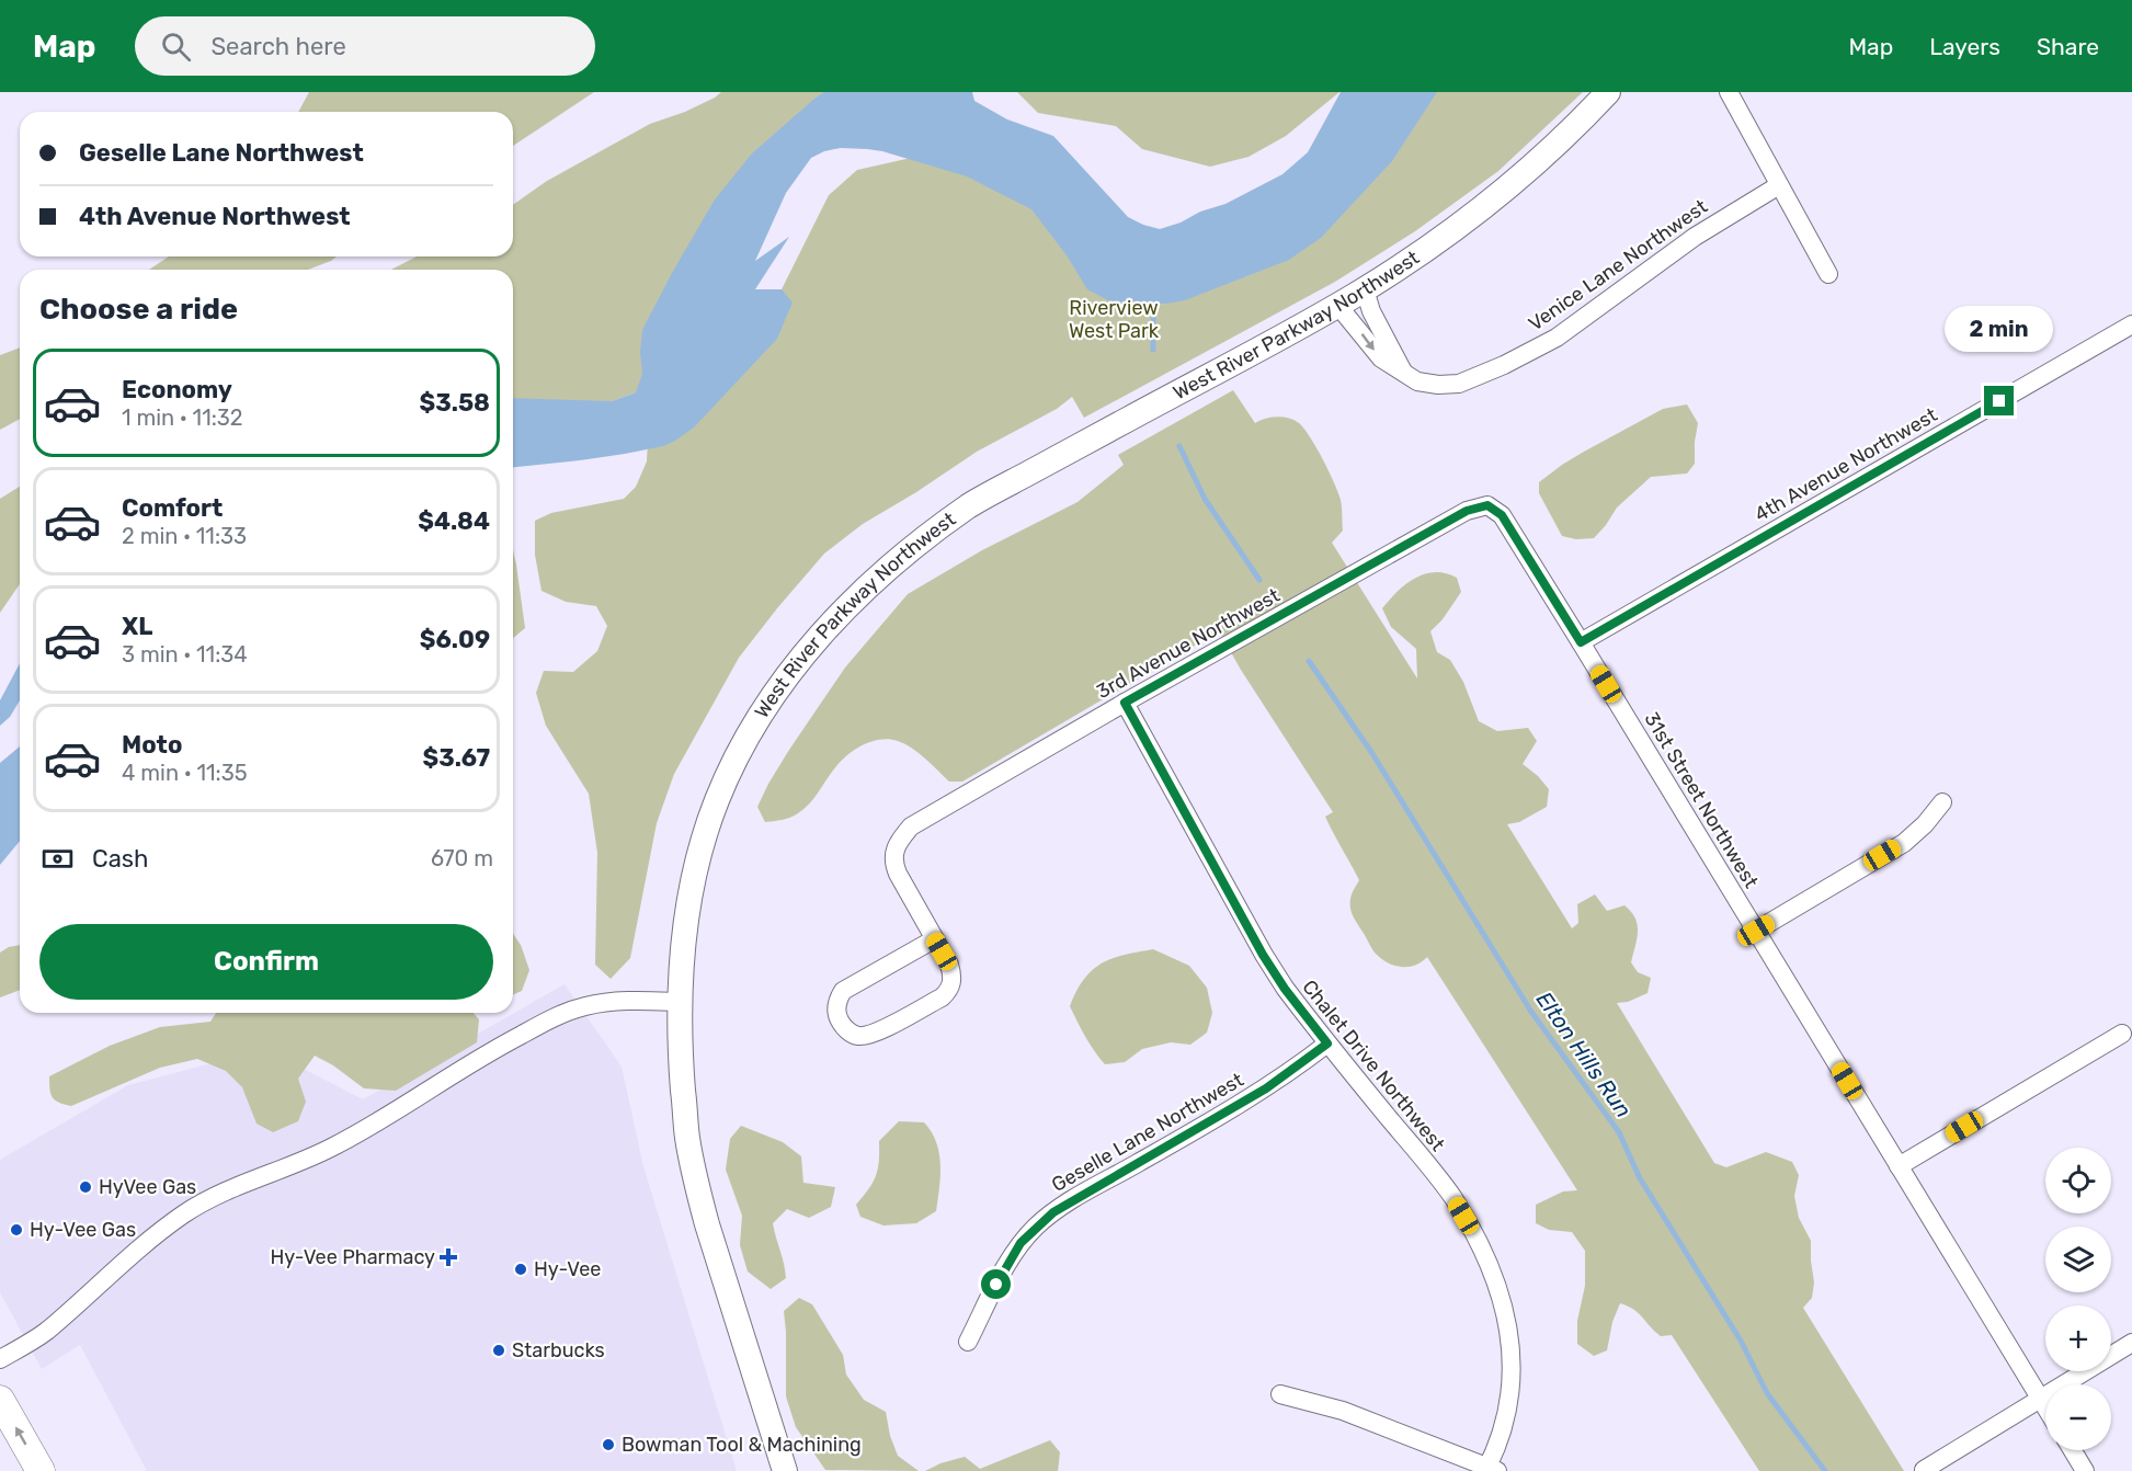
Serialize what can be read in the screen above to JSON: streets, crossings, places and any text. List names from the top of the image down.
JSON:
{
  "streets": {
    "main road": ["West River Parkway Northwest"],
    "street": [
      "Venice Lane Northwest",
      "4th Avenue Northwest",
      "3rd Avenue Northwest",
      "31st Street Northwest",
      "Chalet Drive Northwest",
      "Geselle Lane Northwest"
    ]
  },
  "crossings": [
    ["Venice Lane Northwest", "West River Parkway Northwest"],
    ["4th Avenue Northwest", "31st Street Northwest"],
    ["3rd Avenue Northwest", "31st Street Northwest"],
    ["3rd Avenue Northwest", "Chalet Drive Northwest"],
    ["Chalet Drive Northwest", "Geselle Lane Northwest"]
  ],
  "water": ["Elton Hills Run"],
  "parks": ["Riverview West Park"],
  "places": {
    "other": [
      "HyVee Gas",
      "Hy-Vee Gas",
      "Hy-Vee",
      "Starbucks",
      "Bowman Tool & Machining"
    ],
    "health": ["Hy-Vee Pharmacy"]
  },
  "page": {
    "header": "Map",
    "search": "Search here",
    "nav": ["Map", "Layers", "Share"],
    "banner": ["Geselle Lane Northwest", "4th Avenue Northwest"],
    "heading": "Choose a ride",
    "bubble": "2 min",
    "list": [
      {
        "name": "Economy",
        "note": "1 min · 11:32",
        "value": "$3.58"
      },
      {
        "name": "Comfort",
        "note": "2 min · 11:33",
        "value": "$4.84"
      },
      {
        "name": "XL",
        "note": "3 min · 11:34",
        "value": "$6.09"
      },
      {
        "name": "Moto",
        "note": "4 min · 11:35",
        "value": "$3.67"
      }
    ],
    "pay": ["Cash", "670 m"],
    "buttons": "Confirm",
    "map_buttons": ["+", "−"]
  }
}
